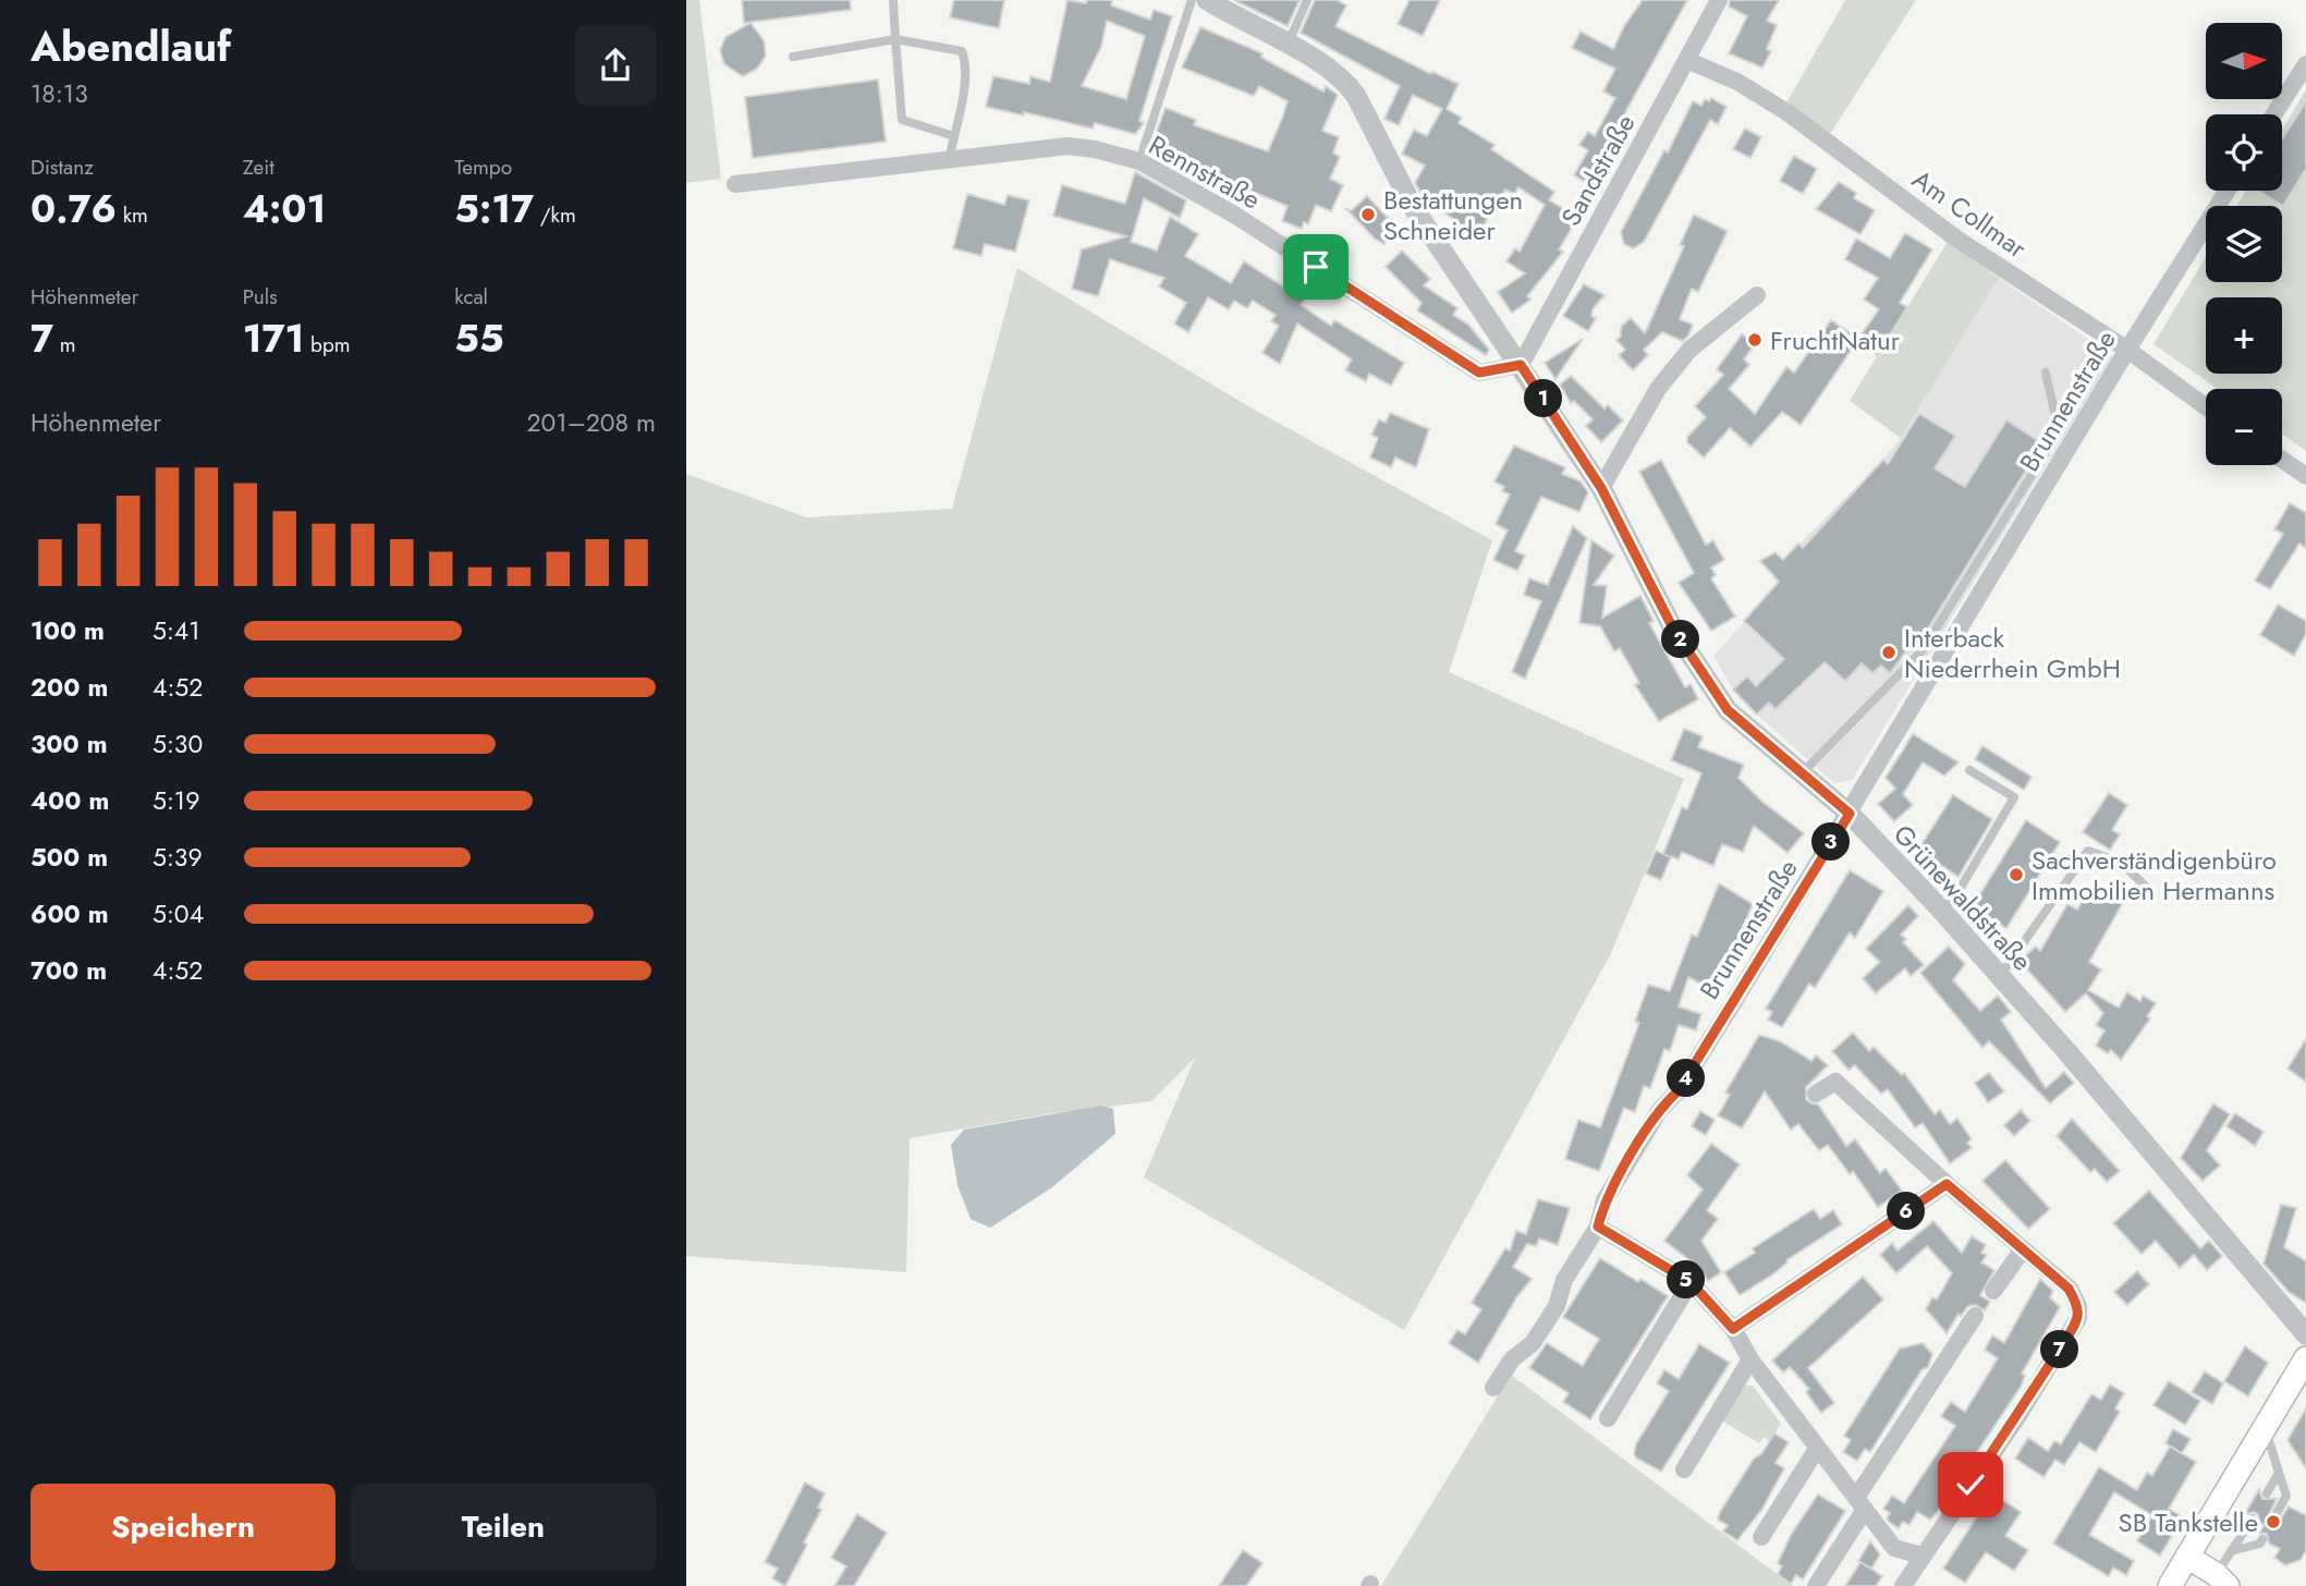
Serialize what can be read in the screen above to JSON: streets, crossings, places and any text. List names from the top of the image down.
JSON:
{
  "streets": {
    "street": [
      "Sandstraße",
      "Rennstraße",
      "Am Collmar",
      "Brunnenstraße",
      "Grünewaldstraße"
    ]
  },
  "crossings": [
    ["Sandstraße", "Rennstraße"],
    ["Sandstraße", "Am Collmar"],
    ["Sandstraße", "Grünewaldstraße"],
    ["Rennstraße", "Grünewaldstraße"],
    ["Am Collmar", "Brunnenstraße"],
    ["Brunnenstraße", "Grünewaldstraße"]
  ],
  "places": [
    "Bestattungen Schneider",
    "FruchtNatur",
    "Interback Niederrhein GmbH",
    "Sachverständigenbüro Immobilien Hermanns",
    "SB Tankstelle"
  ],
  "north": "right",
  "page": {
    "heading": ["Abendlauf", "18:13"],
    "map_buttons": ["+", "−"],
    "stats": [
      ["Distanz", "0.76 km"],
      ["Zeit", "4:01"],
      ["Tempo", "5:17 /km"],
      ["Höhenmeter", "7 m"],
      ["Puls", "171 bpm"],
      ["kcal", "55"]
    ],
    "pins": [
      "1",
      "2",
      "3",
      "4",
      "6",
      "5",
      "7"
    ],
    "chart": ["Höhenmeter", "201–208 m"],
    "list": [
      {
        "name": "100 m",
        "note": "5:41"
      },
      {
        "name": "200 m",
        "note": "4:52"
      },
      {
        "name": "300 m",
        "note": "5:30"
      },
      {
        "name": "400 m",
        "note": "5:19"
      },
      {
        "name": "500 m",
        "note": "5:39"
      },
      {
        "name": "600 m",
        "note": "5:04"
      },
      {
        "name": "700 m",
        "note": "4:52"
      }
    ],
    "buttons": ["Speichern", "Teilen"]
  }
}
